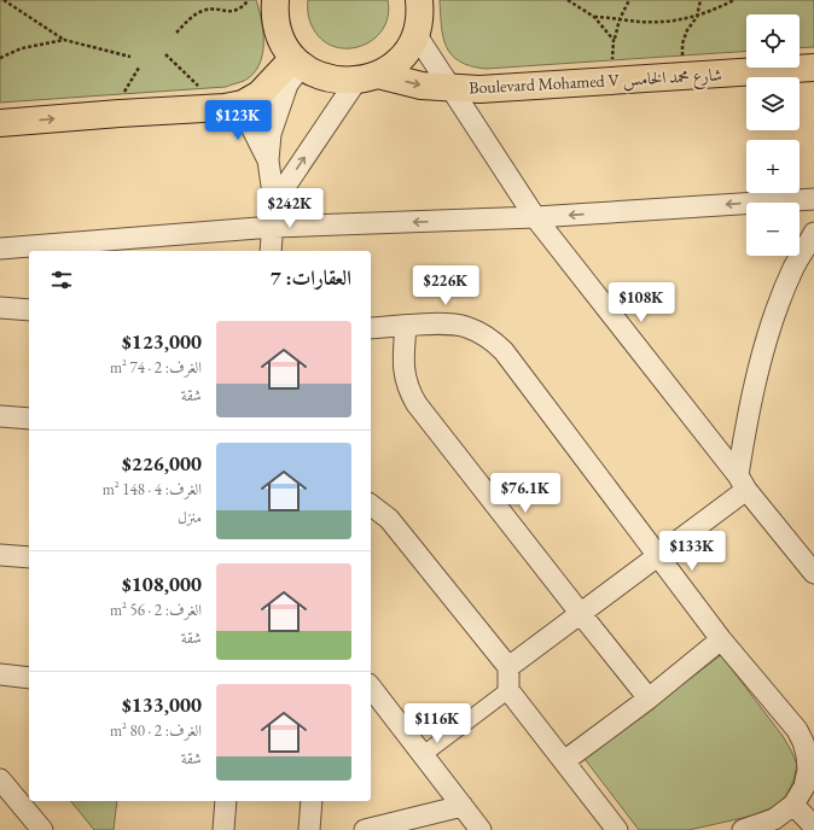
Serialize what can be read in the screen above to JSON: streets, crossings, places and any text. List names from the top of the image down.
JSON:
{
  "streets": {
    "main road": ["Boulevard Mohamed V شارع محمد الخامس"]
  },
  "page": {
    "map_buttons": ["+", "−"],
    "price": [
      "$123K",
      "$242K",
      "$226K",
      "$108K",
      "$76.1K",
      "$133K",
      "$116K"
    ],
    "heading": "العقارات: 7",
    "list": [
      {
        "name": "$123,000",
        "note": "الغرف: 2 · 74 m² · شقة"
      },
      {
        "name": "$226,000",
        "note": "الغرف: 4 · 148 m² · منزل"
      },
      {
        "name": "$108,000",
        "note": "الغرف: 2 · 56 m² · شقة"
      },
      {
        "name": "$133,000",
        "note": "الغرف: 2 · 80 m² · شقة"
      }
    ]
  }
}
